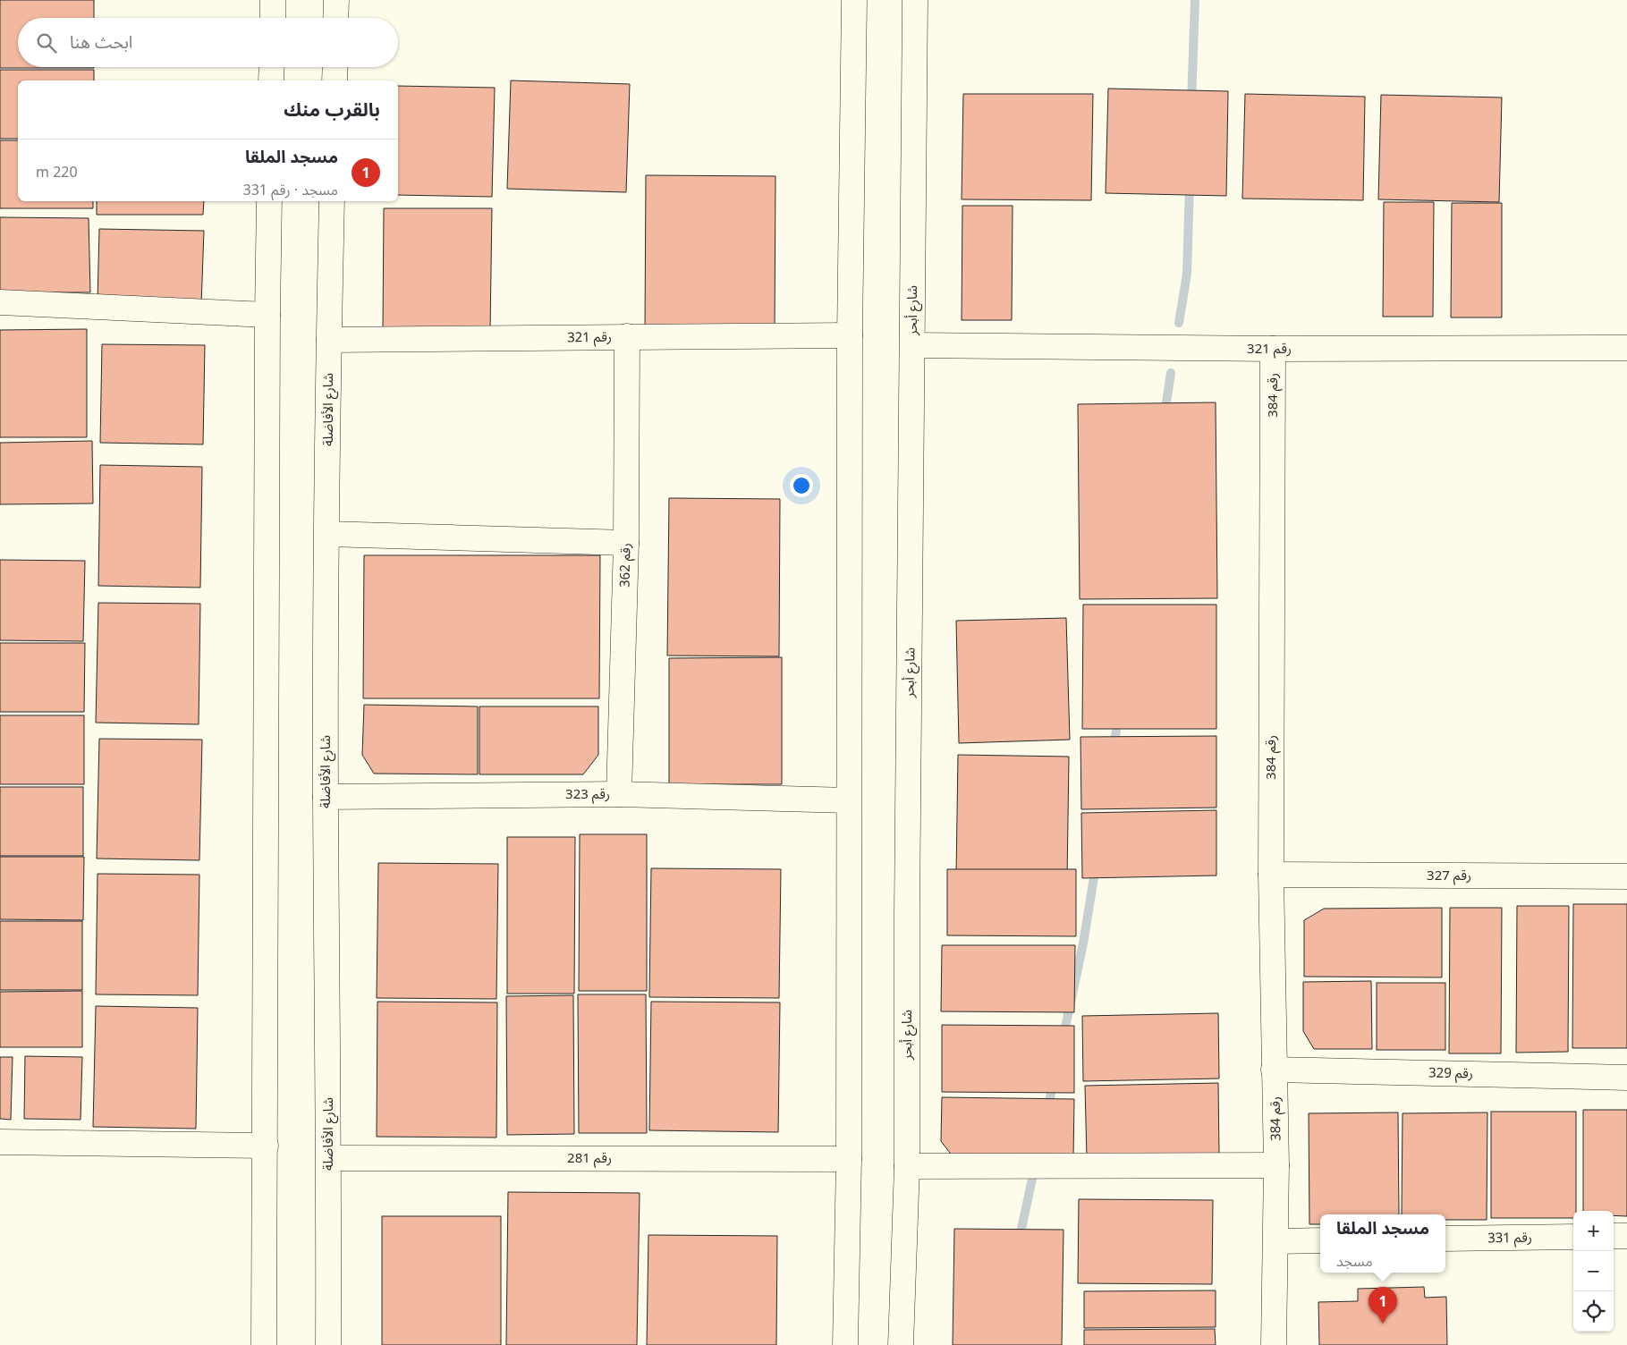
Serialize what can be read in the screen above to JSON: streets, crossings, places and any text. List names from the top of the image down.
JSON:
{
  "streets": {
    "street": [
      "شارع أبحر",
      "رقم 321",
      "رقم 384",
      "شارع الأفاضلة",
      "رقم 362",
      "رقم 323",
      "رقم 327",
      "رقم 329",
      "رقم 281",
      "رقم 331"
    ]
  },
  "crossings": [
    ["شارع أبحر", "رقم 321"],
    ["رقم 321", "رقم 384"],
    ["رقم 321", "شارع الأفاضلة"],
    ["رقم 321", "رقم 362"],
    ["رقم 384", "رقم 327"],
    ["رقم 384", "رقم 329"],
    ["شارع الأفاضلة", "رقم 323"],
    ["شارع الأفاضلة", "رقم 281"],
    ["رقم 362", "رقم 323"]
  ],
  "page": {
    "search": "ابحث هنا",
    "heading": "بالقرب منك",
    "list": [
      {
        "mark": "1",
        "name": "مسجد الملقا",
        "note": "مسجد · رقم 331",
        "value": "220 m"
      }
    ],
    "map_buttons": ["+", "−"],
    "popup": ["مسجد الملقا", "مسجد"],
    "pins": "1"
  }
}
